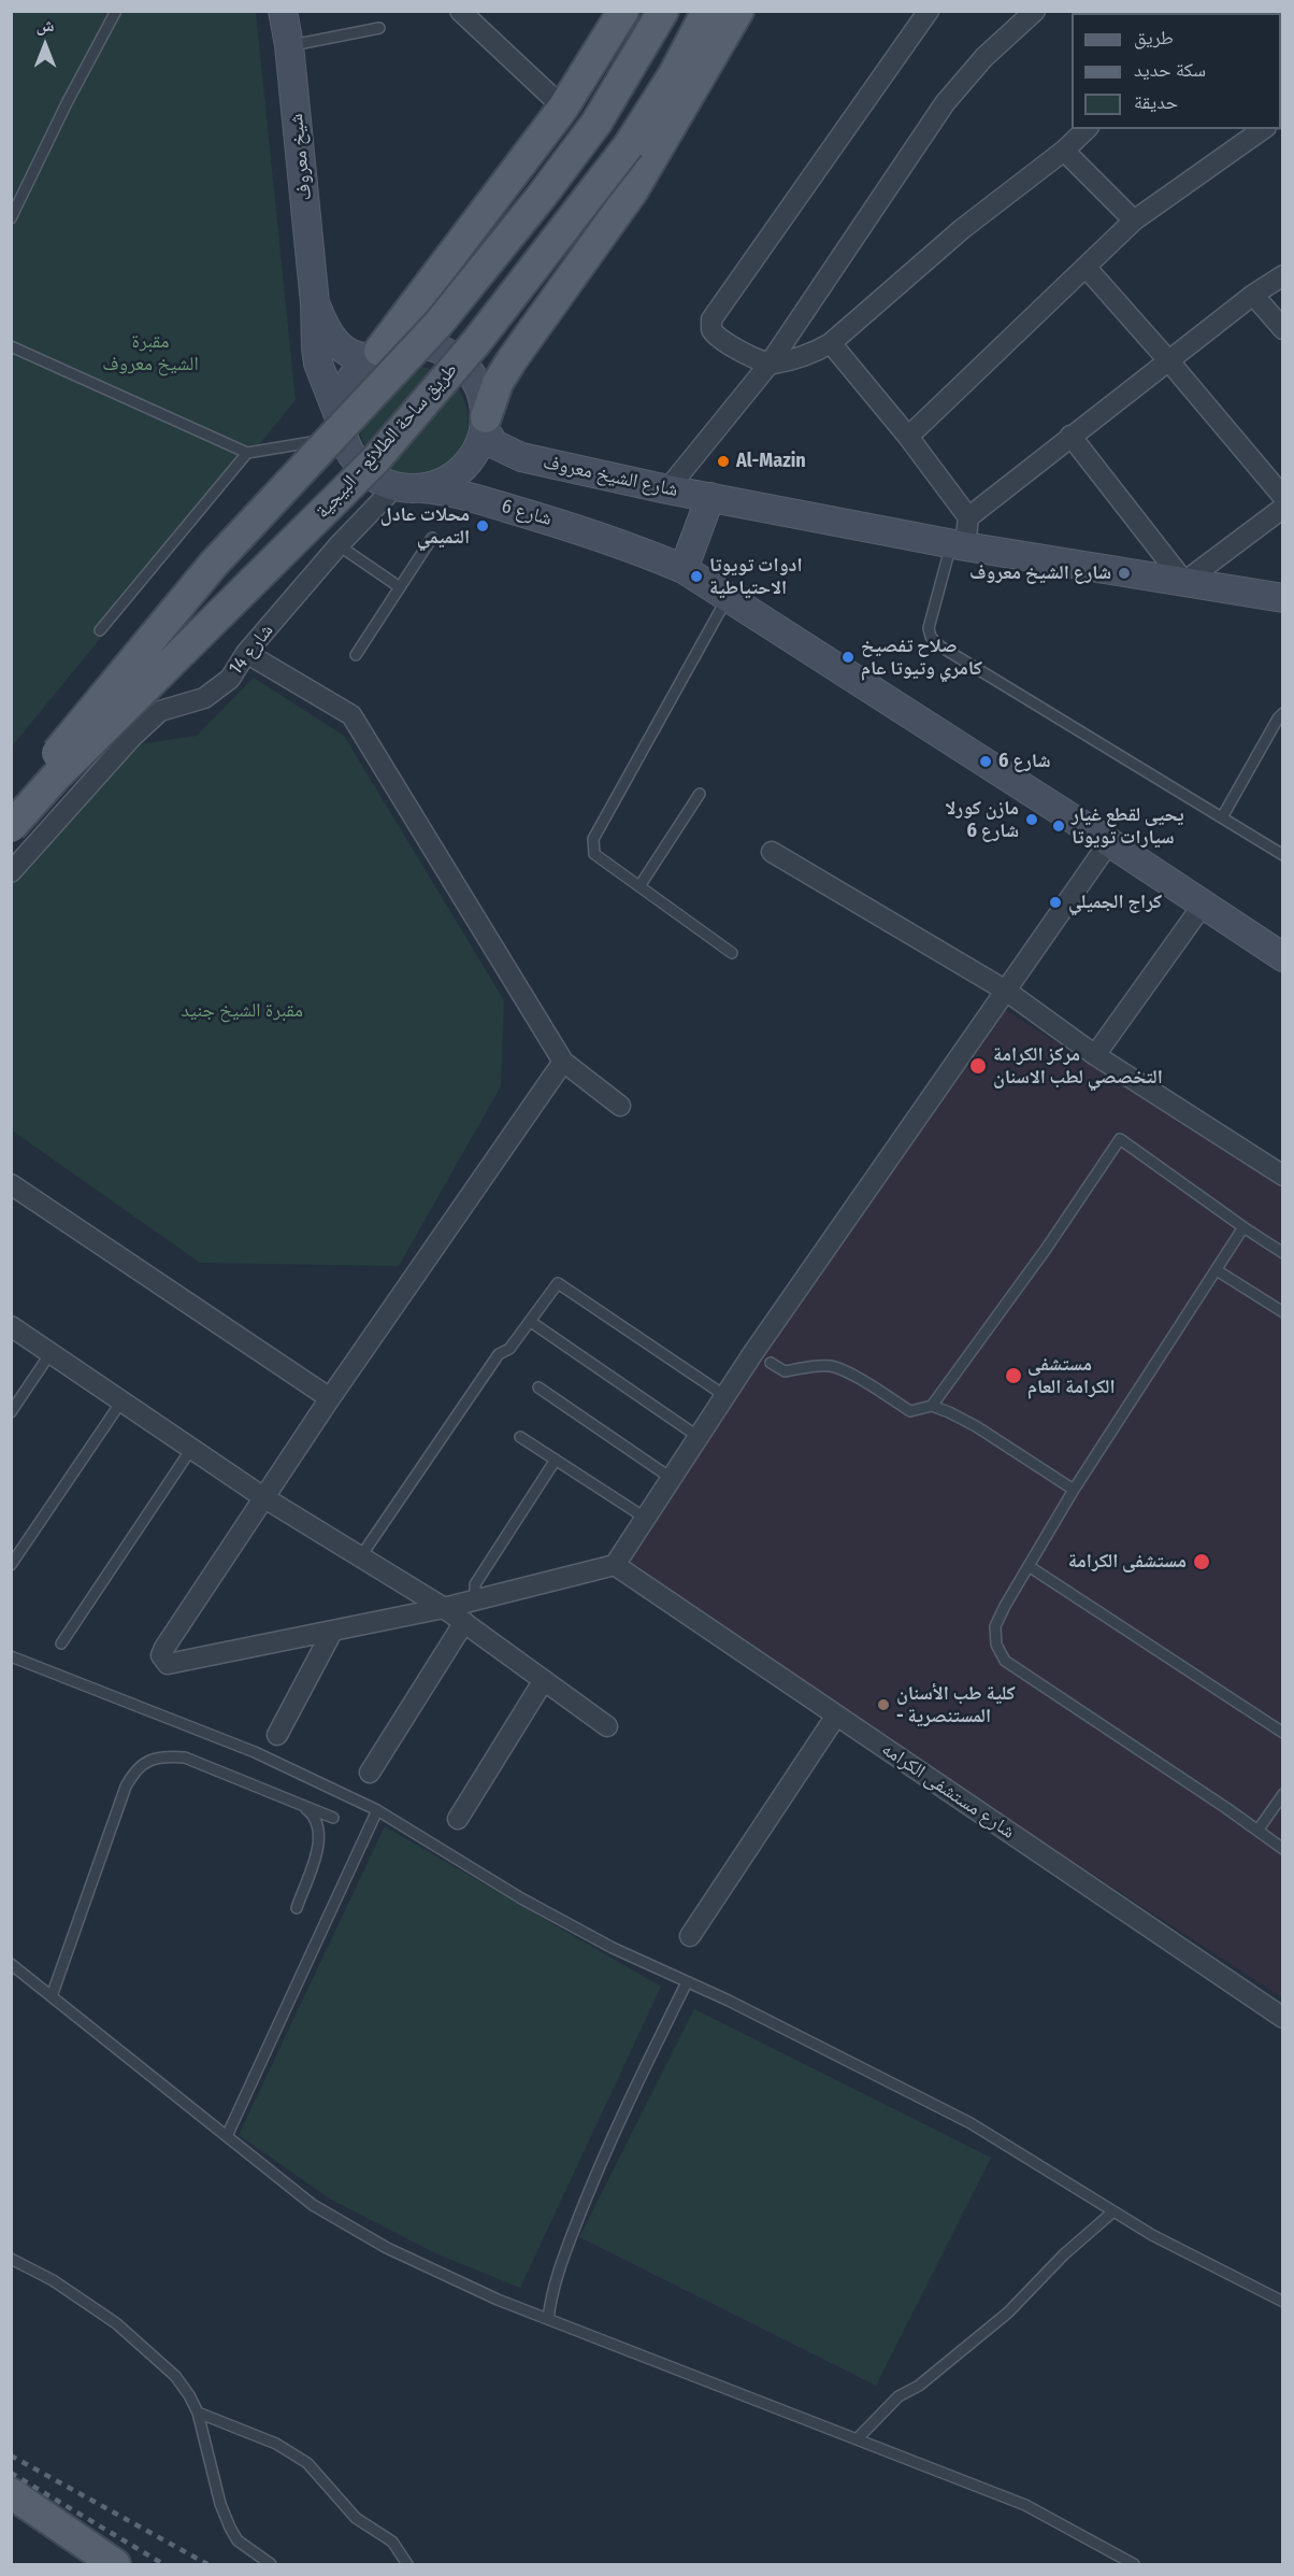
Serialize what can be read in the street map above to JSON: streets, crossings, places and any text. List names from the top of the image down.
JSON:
{
  "streets": {
    "main road": ["طريق ساحة الطلائع - البيجية"],
    "street": [
      "شیخ معروف",
      "شارع الشيخ معروف",
      "شارع 6",
      "شارع 14",
      "شارع مستشفى الكرامه"
    ]
  },
  "crossings": [
    ["شارع الشيخ معروف", "شارع 6"],
    ["شارع الشيخ معروف", "شارع 14"],
    ["شارع 6", "شارع 14"]
  ],
  "parks": ["مقبرة الشيخ معروف", "مقبرة الشيخ جنيد"],
  "places": [
    "Al-Mazin",
    "محلات عادل التميمي",
    "شارع الشيخ معروف",
    "ادوات تويوتا الاحتياطية",
    "صلاح تفصيخ كامري وتيوتا عام",
    "شارع 6",
    "مازن كورلا شارع 6",
    "يحيى لقطع غيار سيارات تويوتا",
    "كراج الجميلي",
    "مركز الكرامة التخصصي لطب الاسنان",
    "مستشفى الكرامة العام",
    "مستشفى الكرامة",
    "كلية طب الأسنان - المستنصرية"
  ],
  "legend": ["طريق", "سكة حديد", "حديقة"],
  "north": "top"
}
